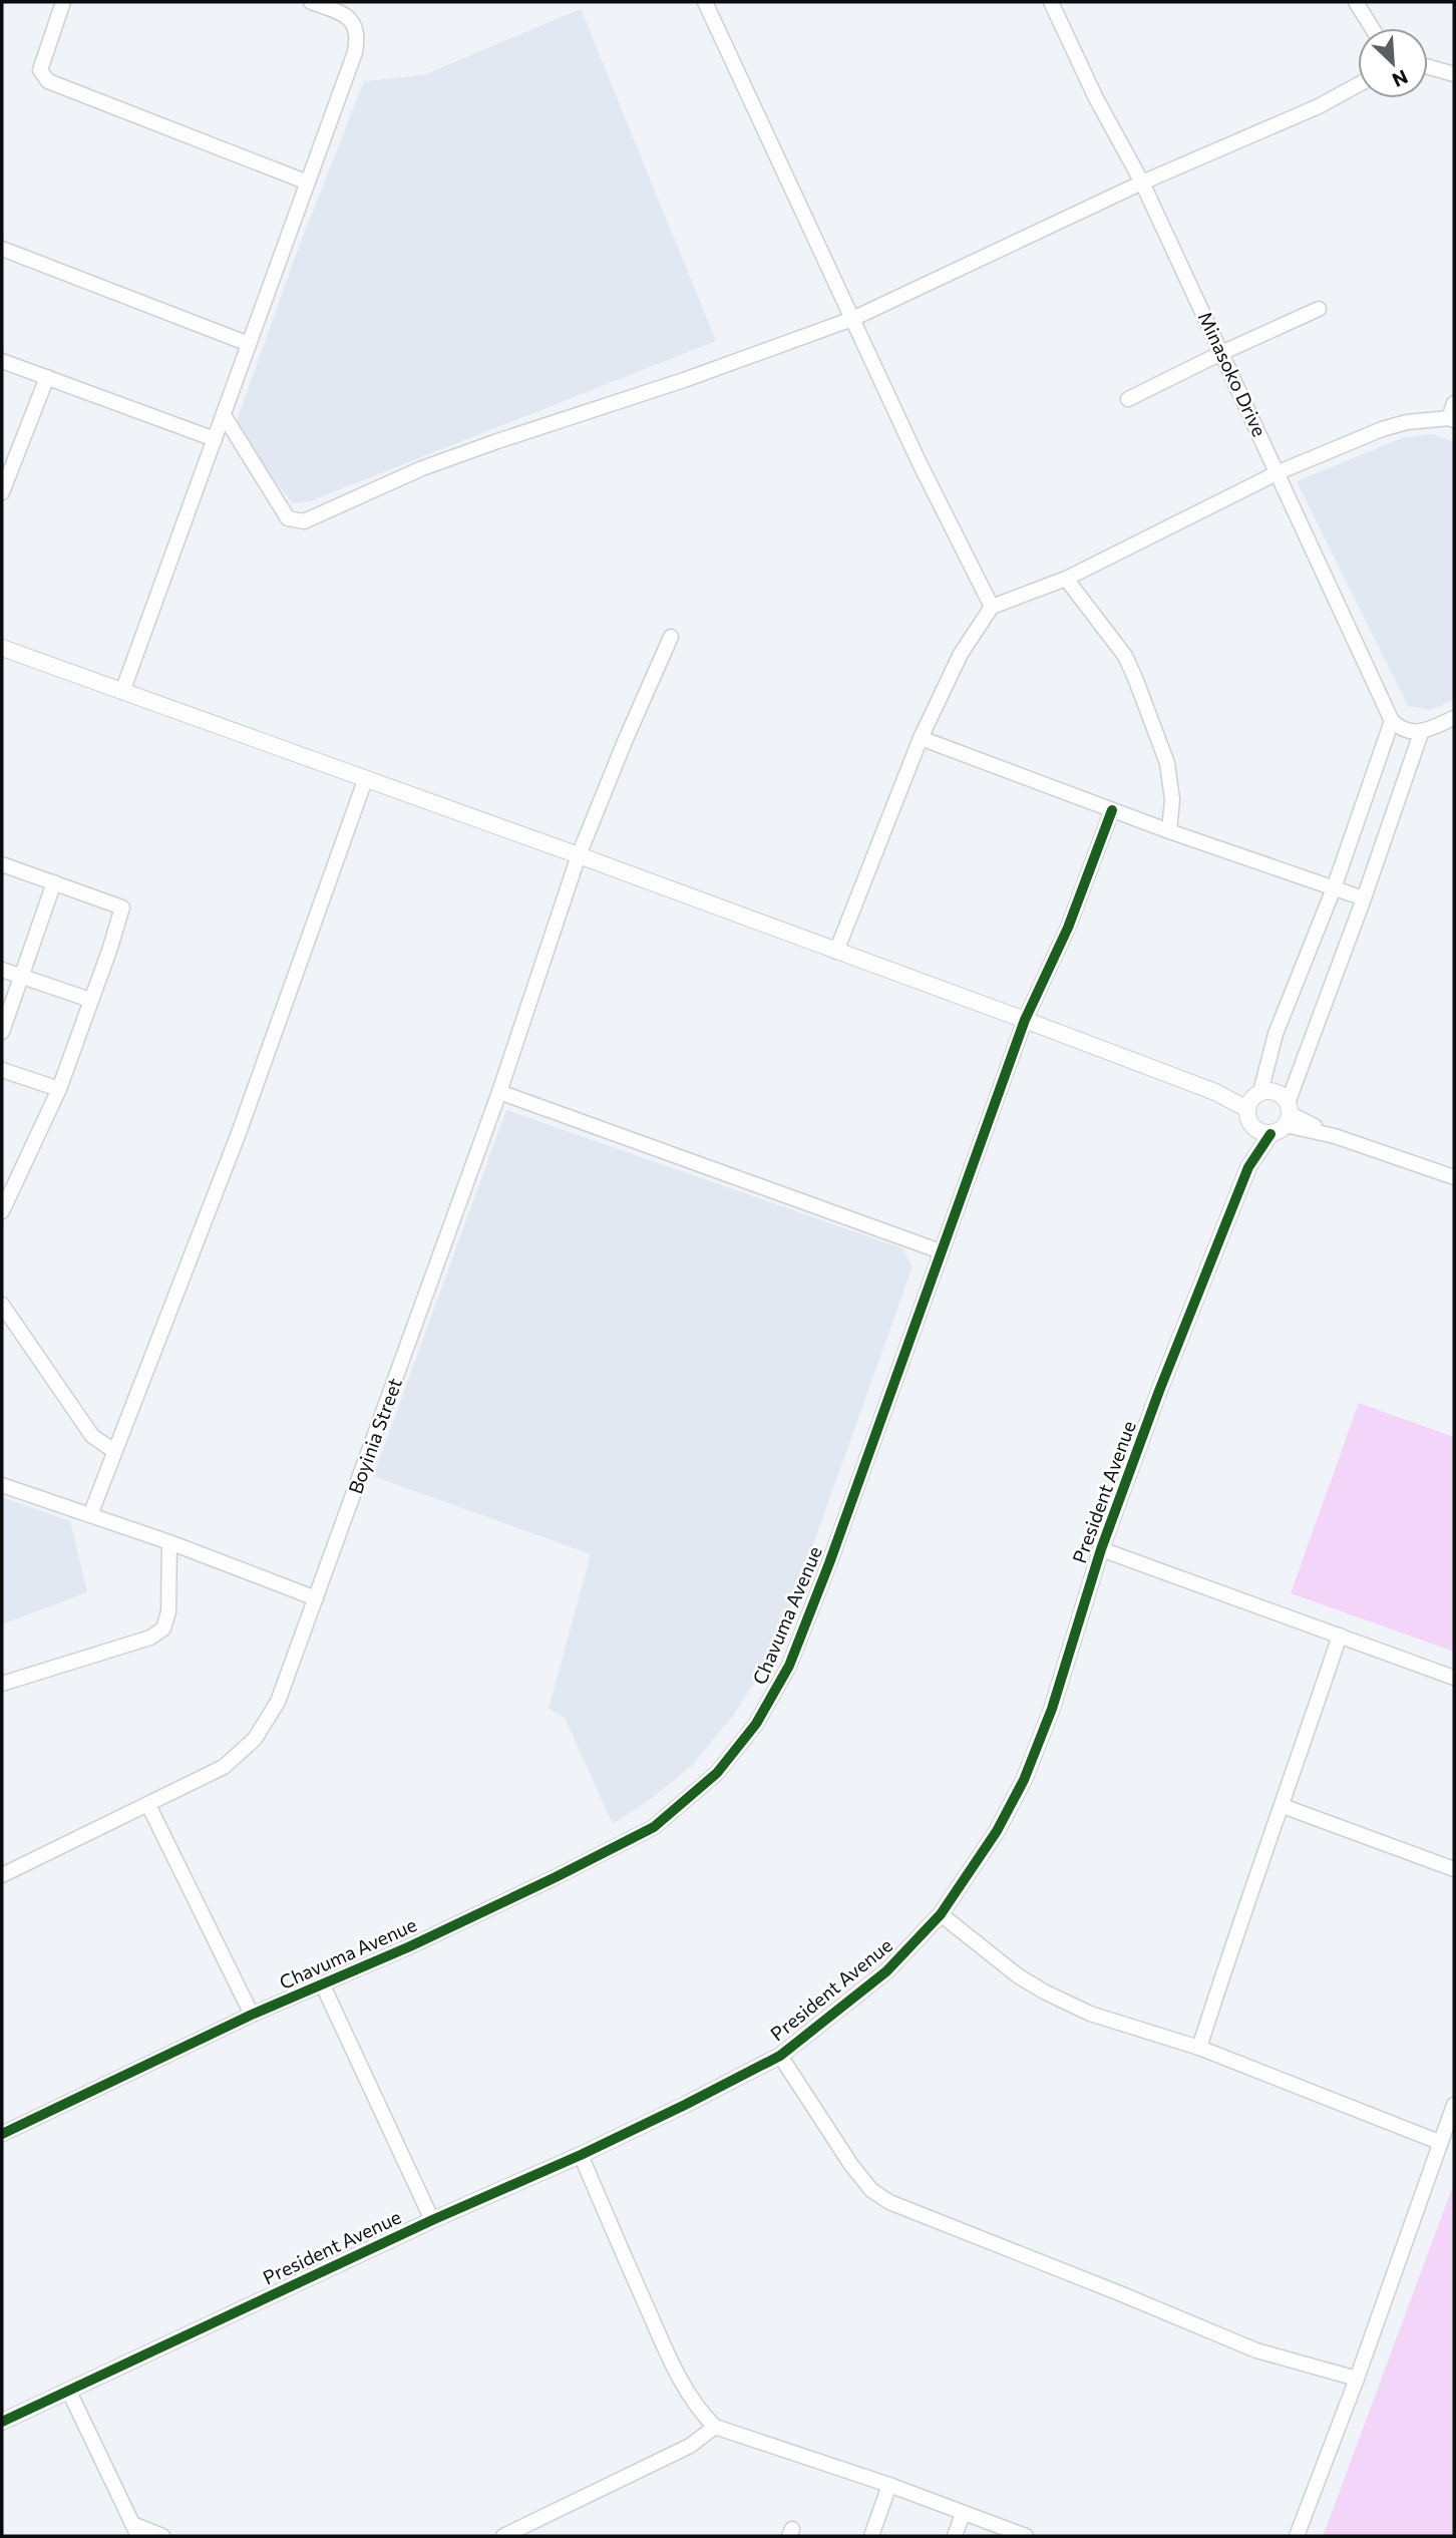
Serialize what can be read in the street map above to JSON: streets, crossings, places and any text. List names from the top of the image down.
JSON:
{
  "streets": {
    "street": [
      "Minasoko Drive",
      "Boyinia Street",
      "President Avenue",
      "Chavuma Avenue"
    ]
  },
  "north": "bottom right"
}
